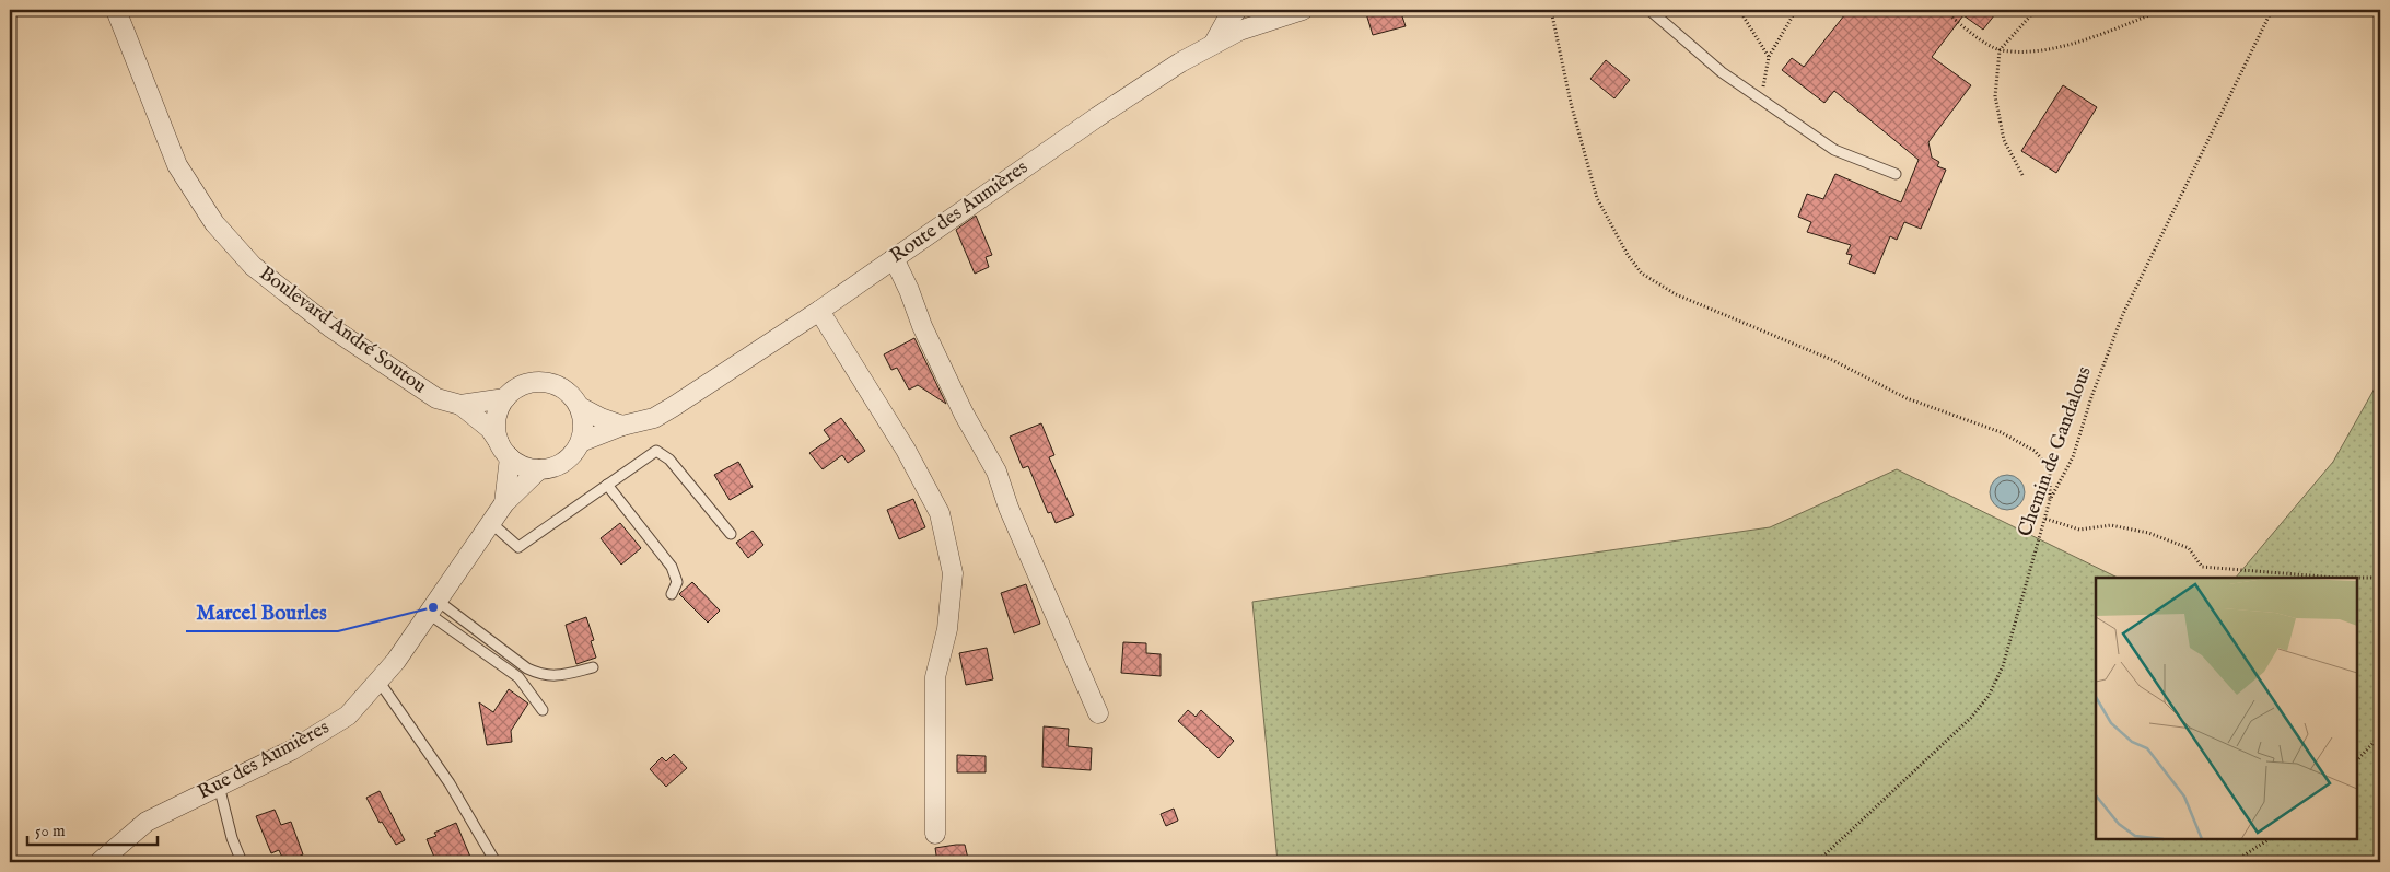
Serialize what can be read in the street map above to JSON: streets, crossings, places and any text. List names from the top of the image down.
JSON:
{
  "streets": {
    "street": ["Route des Aumières", "Boulevard André Soutou", "Rue des Aumières"],
    "path": ["Chemin de Gandalous"]
  },
  "crossings": [
    ["Route des Aumières", "Boulevard André Soutou"]
  ],
  "places": ["Marcel Bourles"],
  "scale_bar": "50 m"
}
